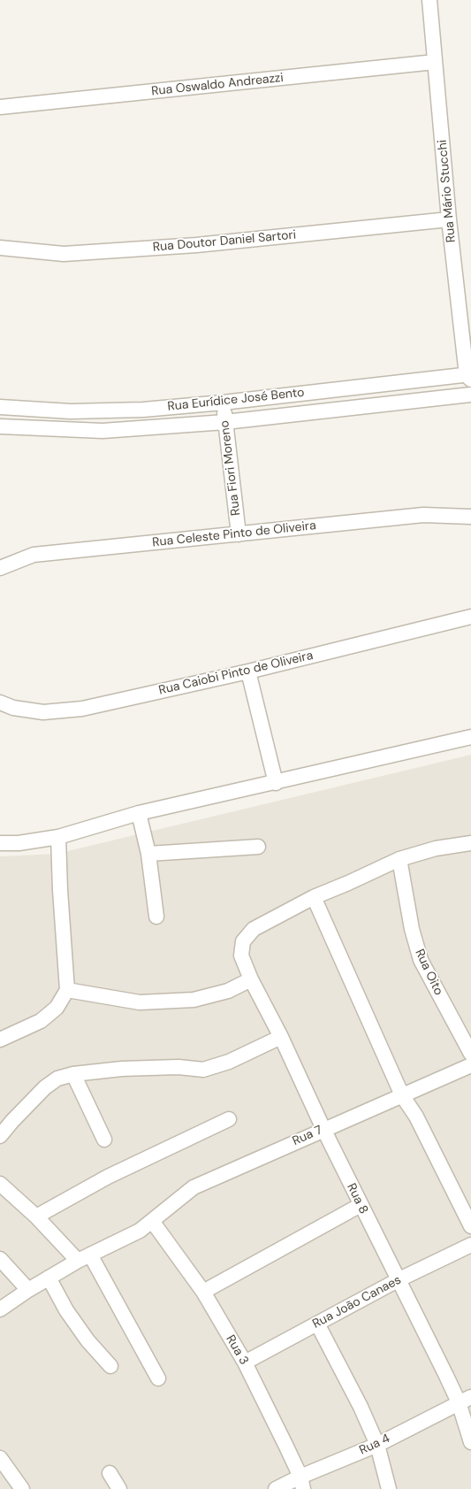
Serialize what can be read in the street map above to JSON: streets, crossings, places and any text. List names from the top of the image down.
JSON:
{
  "streets": {
    "street": [
      "Rua Oswaldo Andreazzi",
      "Rua Mário Stucchi",
      "Rua Doutor Daniel Sartori",
      "Rua Eurídice José Bento",
      "Rua Fiori Moreno",
      "Rua Celeste Pinto de Oliveira",
      "Rua Caiobi Pinto de Oliveira",
      "Rua Oito",
      "Rua 7",
      "Rua 8",
      "Rua João Canaes",
      "Rua 3",
      "Rua 4"
    ]
  },
  "crossings": [
    ["Rua Oswaldo Andreazzi", "Rua Mário Stucchi"],
    ["Rua Mário Stucchi", "Rua Doutor Daniel Sartori"],
    ["Rua Mário Stucchi", "Rua Eurídice José Bento"],
    ["Rua Eurídice José Bento", "Rua Fiori Moreno"],
    ["Rua Fiori Moreno", "Rua Celeste Pinto de Oliveira"],
    ["Rua 7", "Rua 8"],
    ["Rua 7", "Rua 3"],
    ["Rua 8", "Rua João Canaes"],
    ["Rua 8", "Rua 4"],
    ["Rua João Canaes", "Rua 3"],
    ["Rua 3", "Rua 4"]
  ]
}
